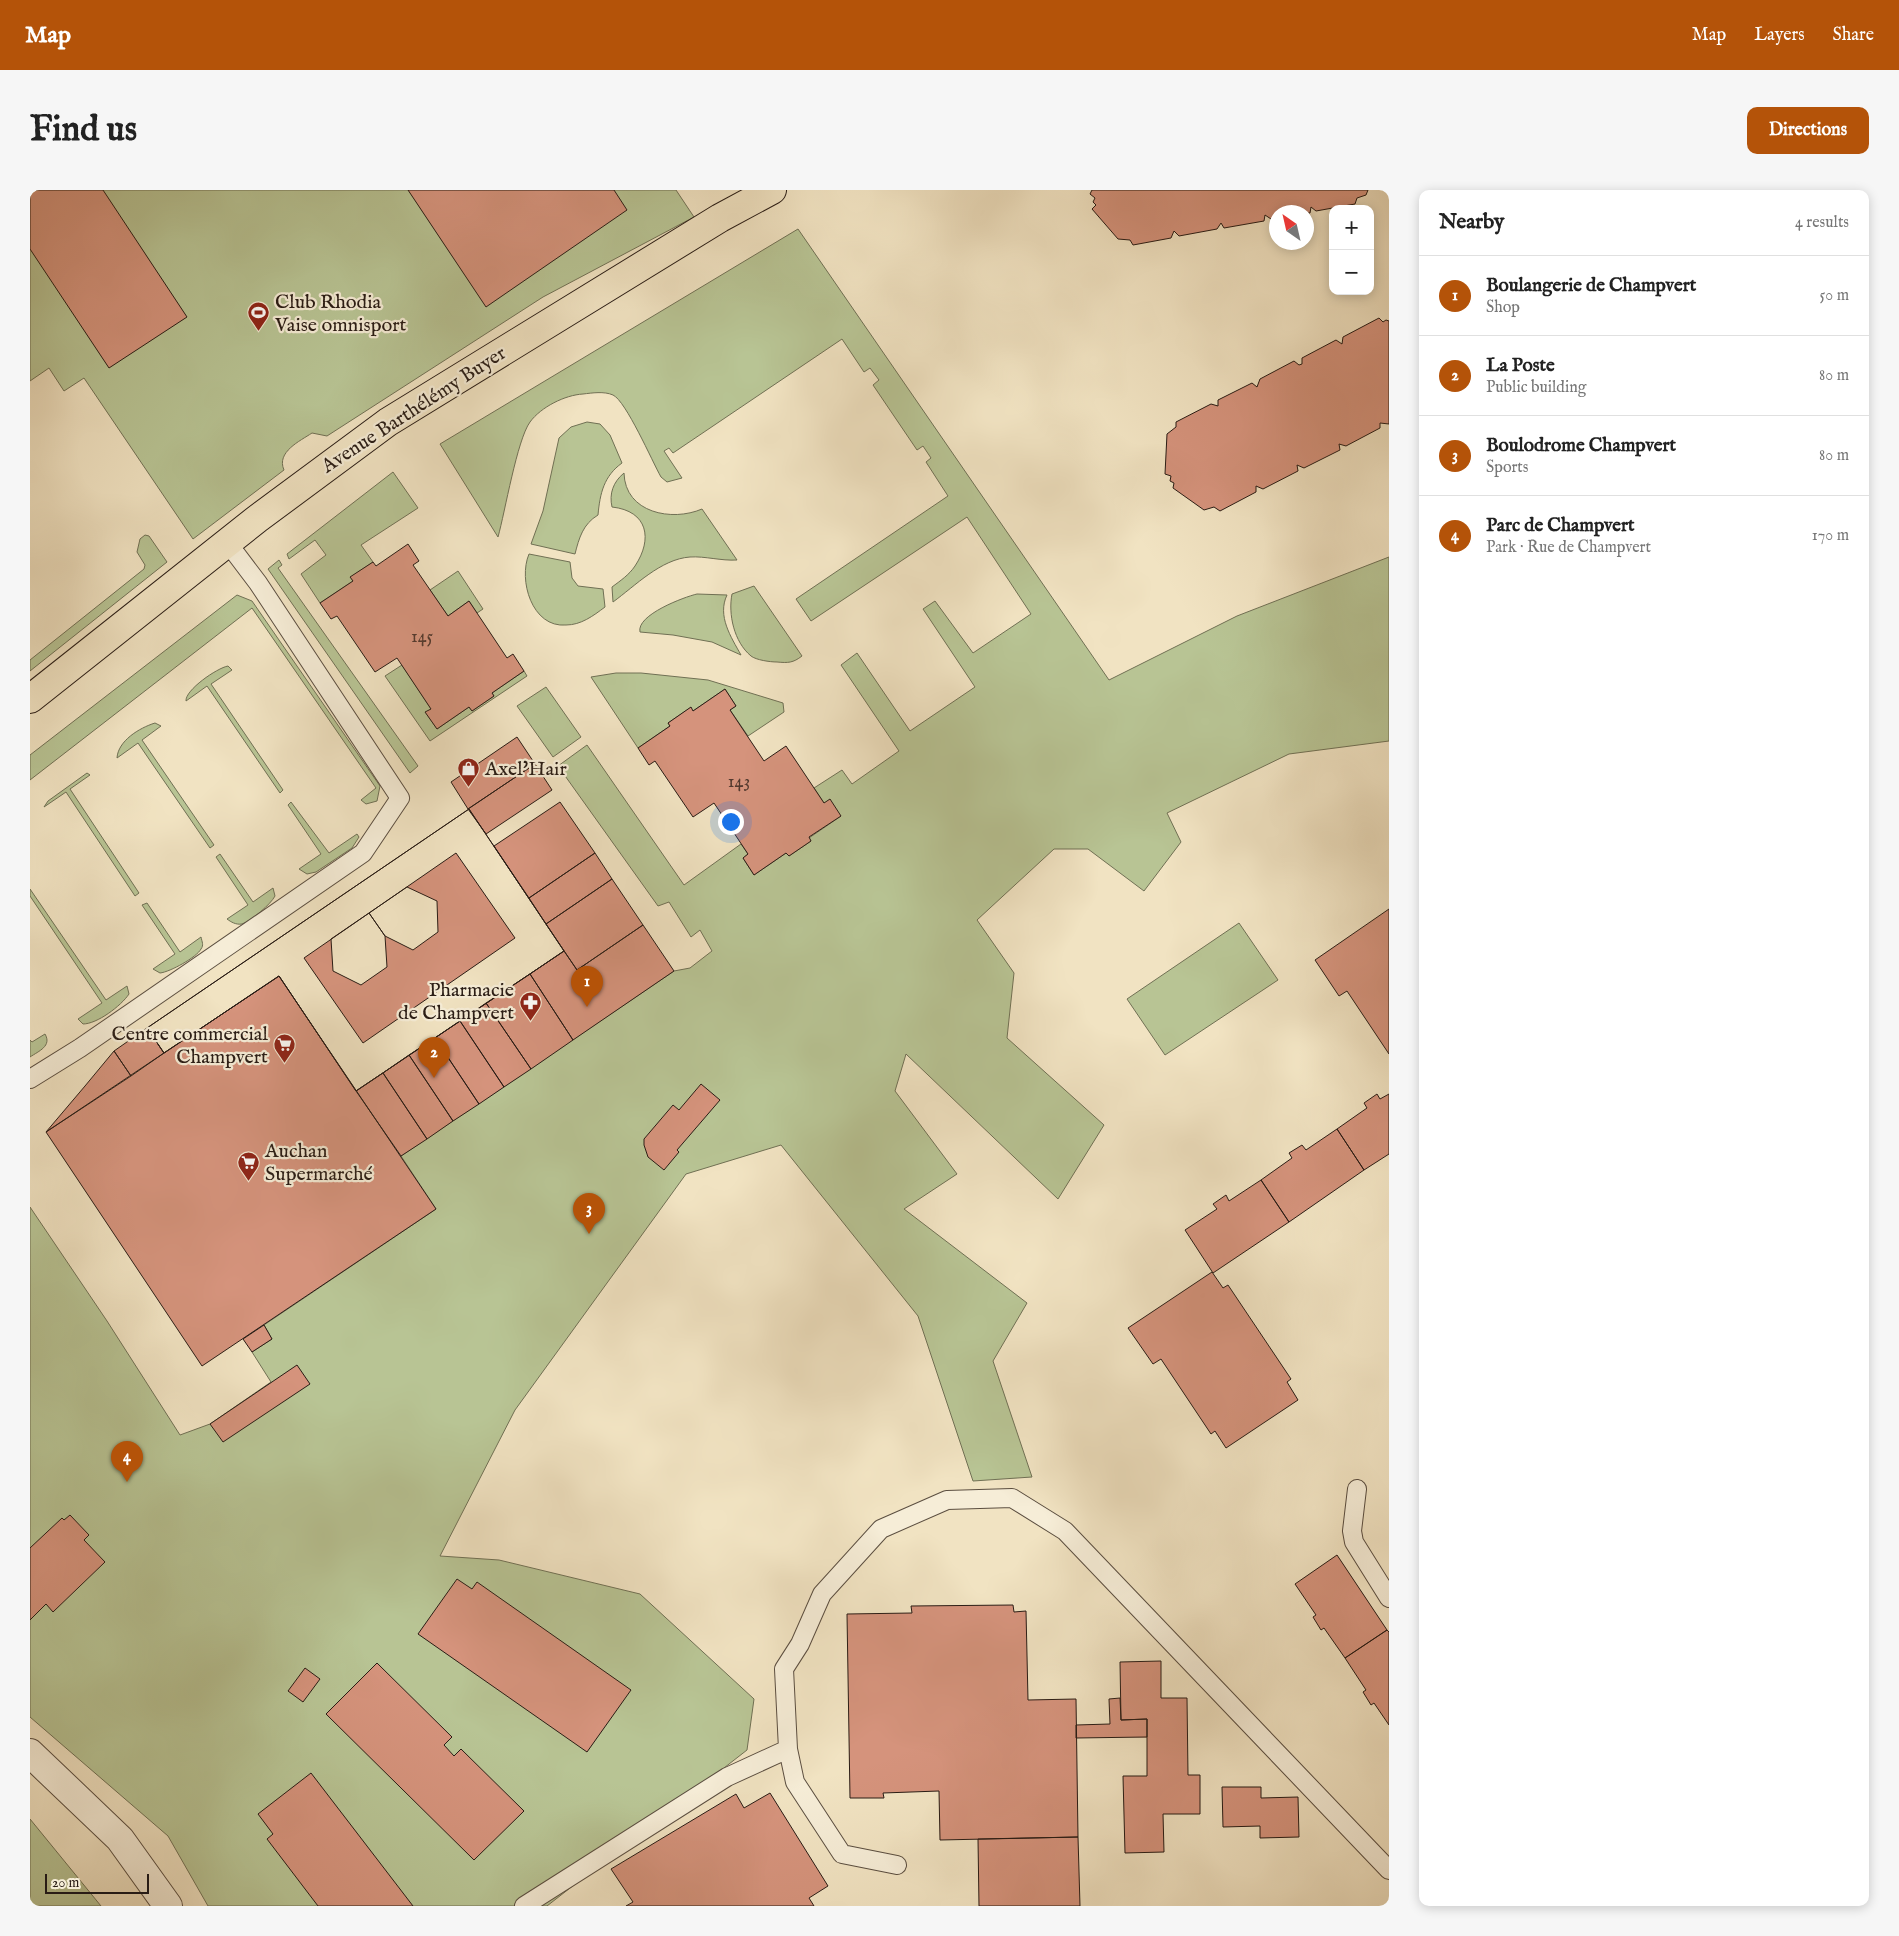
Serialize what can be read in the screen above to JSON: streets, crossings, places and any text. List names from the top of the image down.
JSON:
{
  "streets": {
    "main road": ["Avenue Barthélémy Buyer"]
  },
  "places": {
    "sports": ["Club Rhodia Vaise omnisport"],
    "shop": ["Axel'Hair"],
    "pharmacy": ["Pharmacie de Champvert"],
    "supermarket": ["Centre commercial Champvert", "Auchan Supermarché"]
  },
  "house_numbers": ["145", "143"],
  "scale_bar": "20 m",
  "north": "top left",
  "page": {
    "header": "Map",
    "nav": ["Map", "Layers", "Share"],
    "buttons": "Directions",
    "title": "Find us",
    "heading": ["Nearby", "4 results"],
    "map_buttons": ["+", "−"],
    "list": [
      {
        "mark": "1",
        "name": "Boulangerie de Champvert",
        "note": "Shop",
        "value": "50 m"
      },
      {
        "mark": "2",
        "name": "La Poste",
        "note": "Public building",
        "value": "80 m"
      },
      {
        "mark": "3",
        "name": "Boulodrome Champvert",
        "note": "Sports",
        "value": "80 m"
      },
      {
        "mark": "4",
        "name": "Parc de Champvert",
        "note": "Park · Rue de Champvert",
        "value": "170 m"
      }
    ],
    "pins": [
      "1",
      "2",
      "3",
      "4"
    ],
    "scale": "20 m"
  }
}
